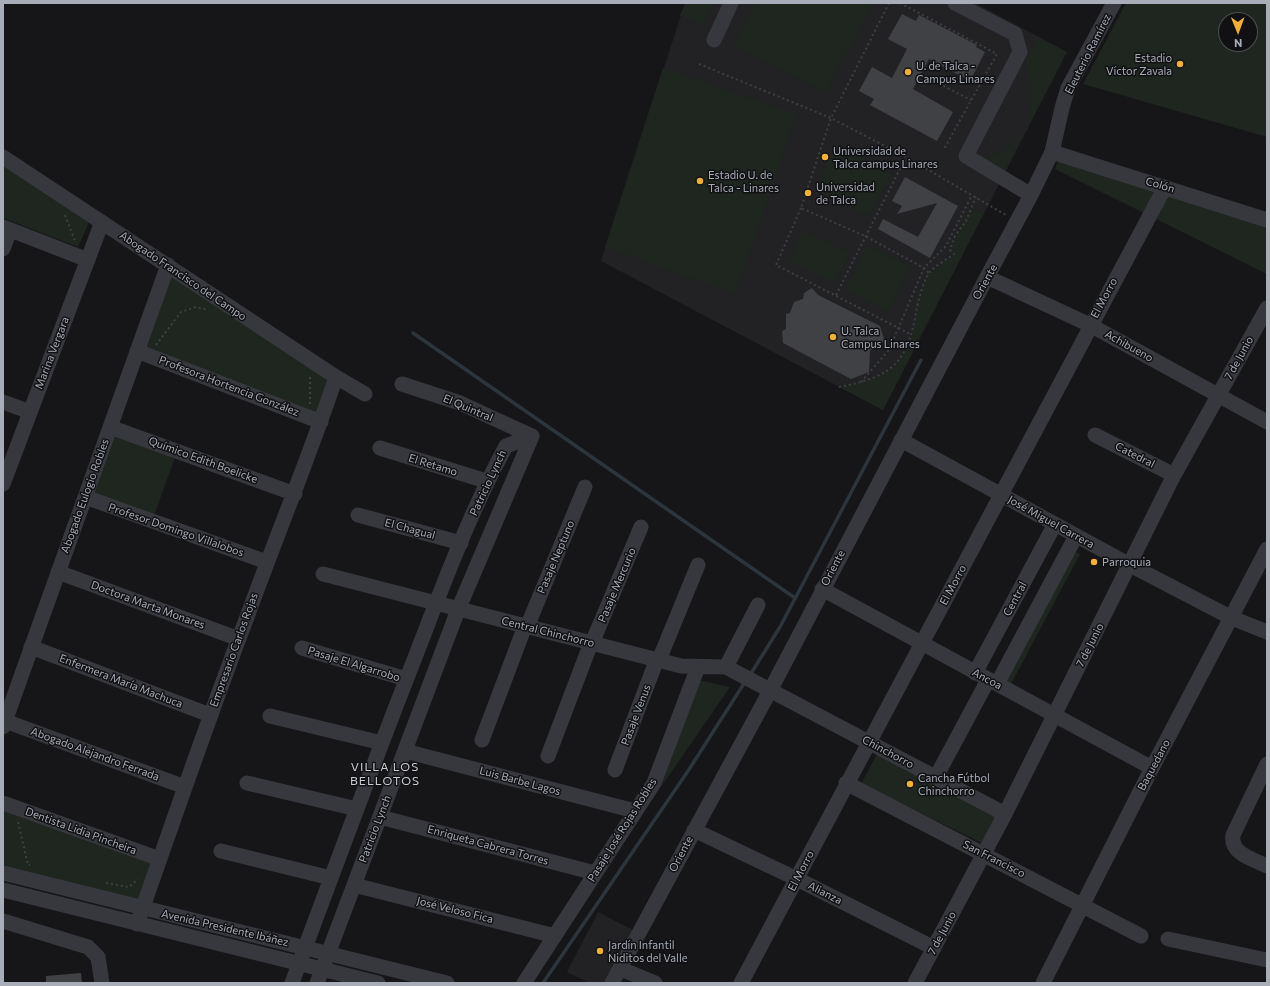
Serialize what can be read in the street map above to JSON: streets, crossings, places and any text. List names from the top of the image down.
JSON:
{
  "streets": {
    "street": [
      "Eleuterio Ramírez",
      "Colón",
      "Abogado Francisco del Campo",
      "Oriente",
      "El Morro",
      "Achibueno",
      "Marina Vergara",
      "7 de Junio",
      "Profesora Hortencia González",
      "El Quintral",
      "Catedral",
      "Químico Edith Boelicke",
      "El Retamo",
      "Patricio Lynch",
      "Abogado Eulogio Robles",
      "José Miguel Carrera",
      "El Chagual",
      "Profesor Domingo Villalobos",
      "Pasaje Neptuno",
      "Pasaje Mercurio",
      "Central",
      "Doctora Marta Monares",
      "Central Chinchorro",
      "Empresario Carlos Rojas",
      "Pasaje El Algarrobo",
      "Ancoa",
      "Enfermera María Machuca",
      "Pasaje Venus",
      "Chinchorro",
      "Abogado Alejandro Ferrada",
      "Baquedano",
      "Luis Barbe Lagos",
      "Pasaje José Rojas Robles",
      "Dentista Lidia Pincheira",
      "Enriqueta Cabrera Torres",
      "San Francisco",
      "Alianza",
      "José Veloso Fica",
      "Avenida Presidente Ibáñez"
    ]
  },
  "crossings": [
    ["Eleuterio Ramírez", "Colón"],
    ["Eleuterio Ramírez", "Oriente"],
    ["Colón", "Oriente"],
    ["Colón", "El Morro"],
    ["Abogado Francisco del Campo", "Marina Vergara"],
    ["Abogado Francisco del Campo", "Abogado Eulogio Robles"],
    ["Abogado Francisco del Campo", "Empresario Carlos Rojas"],
    ["Oriente", "Achibueno"],
    ["Oriente", "José Miguel Carrera"],
    ["Oriente", "Central Chinchorro"],
    ["Oriente", "Ancoa"],
    ["Oriente", "Chinchorro"],
    ["Oriente", "Alianza"],
    ["El Morro", "Achibueno"],
    ["El Morro", "José Miguel Carrera"],
    ["El Morro", "Ancoa"],
    ["El Morro", "Chinchorro"],
    ["El Morro", "San Francisco"],
    ["El Morro", "Alianza"],
    ["Achibueno", "7 de Junio"],
    ["7 de Junio", "Catedral"],
    ["7 de Junio", "José Miguel Carrera"],
    ["7 de Junio", "Ancoa"],
    ["7 de Junio", "Chinchorro"],
    ["7 de Junio", "San Francisco"],
    ["7 de Junio", "Alianza"],
    ["Profesora Hortencia González", "Abogado Eulogio Robles"],
    ["Profesora Hortencia González", "Empresario Carlos Rojas"],
    ["El Quintral", "Patricio Lynch"],
    ["Químico Edith Boelicke", "Abogado Eulogio Robles"],
    ["Químico Edith Boelicke", "Empresario Carlos Rojas"],
    ["El Retamo", "Patricio Lynch"],
    ["Patricio Lynch", "El Chagual"],
    ["Patricio Lynch", "Central Chinchorro"],
    ["Patricio Lynch", "Pasaje El Algarrobo"],
    ["Patricio Lynch", "Luis Barbe Lagos"],
    ["Patricio Lynch", "Enriqueta Cabrera Torres"],
    ["Patricio Lynch", "José Veloso Fica"],
    ["Patricio Lynch", "Avenida Presidente Ibáñez"],
    ["Abogado Eulogio Robles", "Profesor Domingo Villalobos"],
    ["Abogado Eulogio Robles", "Doctora Marta Monares"],
    ["Abogado Eulogio Robles", "Enfermera María Machuca"],
    ["Abogado Eulogio Robles", "Abogado Alejandro Ferrada"],
    ["José Miguel Carrera", "Central"],
    ["José Miguel Carrera", "Baquedano"],
    ["Profesor Domingo Villalobos", "Empresario Carlos Rojas"],
    ["Pasaje Neptuno", "Central Chinchorro"],
    ["Pasaje Mercurio", "Central Chinchorro"],
    ["Central", "Ancoa"],
    ["Central", "Chinchorro"],
    ["Doctora Marta Monares", "Empresario Carlos Rojas"],
    ["Central Chinchorro", "Pasaje Venus"],
    ["Central Chinchorro", "Chinchorro"],
    ["Central Chinchorro", "Pasaje José Rojas Robles"],
    ["Empresario Carlos Rojas", "Enfermera María Machuca"],
    ["Empresario Carlos Rojas", "Abogado Alejandro Ferrada"],
    ["Empresario Carlos Rojas", "Dentista Lidia Pincheira"],
    ["Empresario Carlos Rojas", "Avenida Presidente Ibáñez"],
    ["Ancoa", "Baquedano"],
    ["Baquedano", "San Francisco"],
    ["Luis Barbe Lagos", "Pasaje José Rojas Robles"],
    ["Pasaje José Rojas Robles", "Enriqueta Cabrera Torres"],
    ["Pasaje José Rojas Robles", "José Veloso Fica"]
  ],
  "districts": ["VILLA LOS BELLOTOS"],
  "places": [
    "Estadio Víctor Zavala",
    "U. de Talca - Campus Linares",
    "Universidad de Talca campus Linares",
    "Estadio U. de Talca - Linares",
    "Universidad de Talca",
    "U. Talca Campus Linares",
    "Parroquia",
    "Cancha Fútbol Chinchorro",
    "Jardín Infantil Niditos del Valle"
  ],
  "north": "bottom"
}
